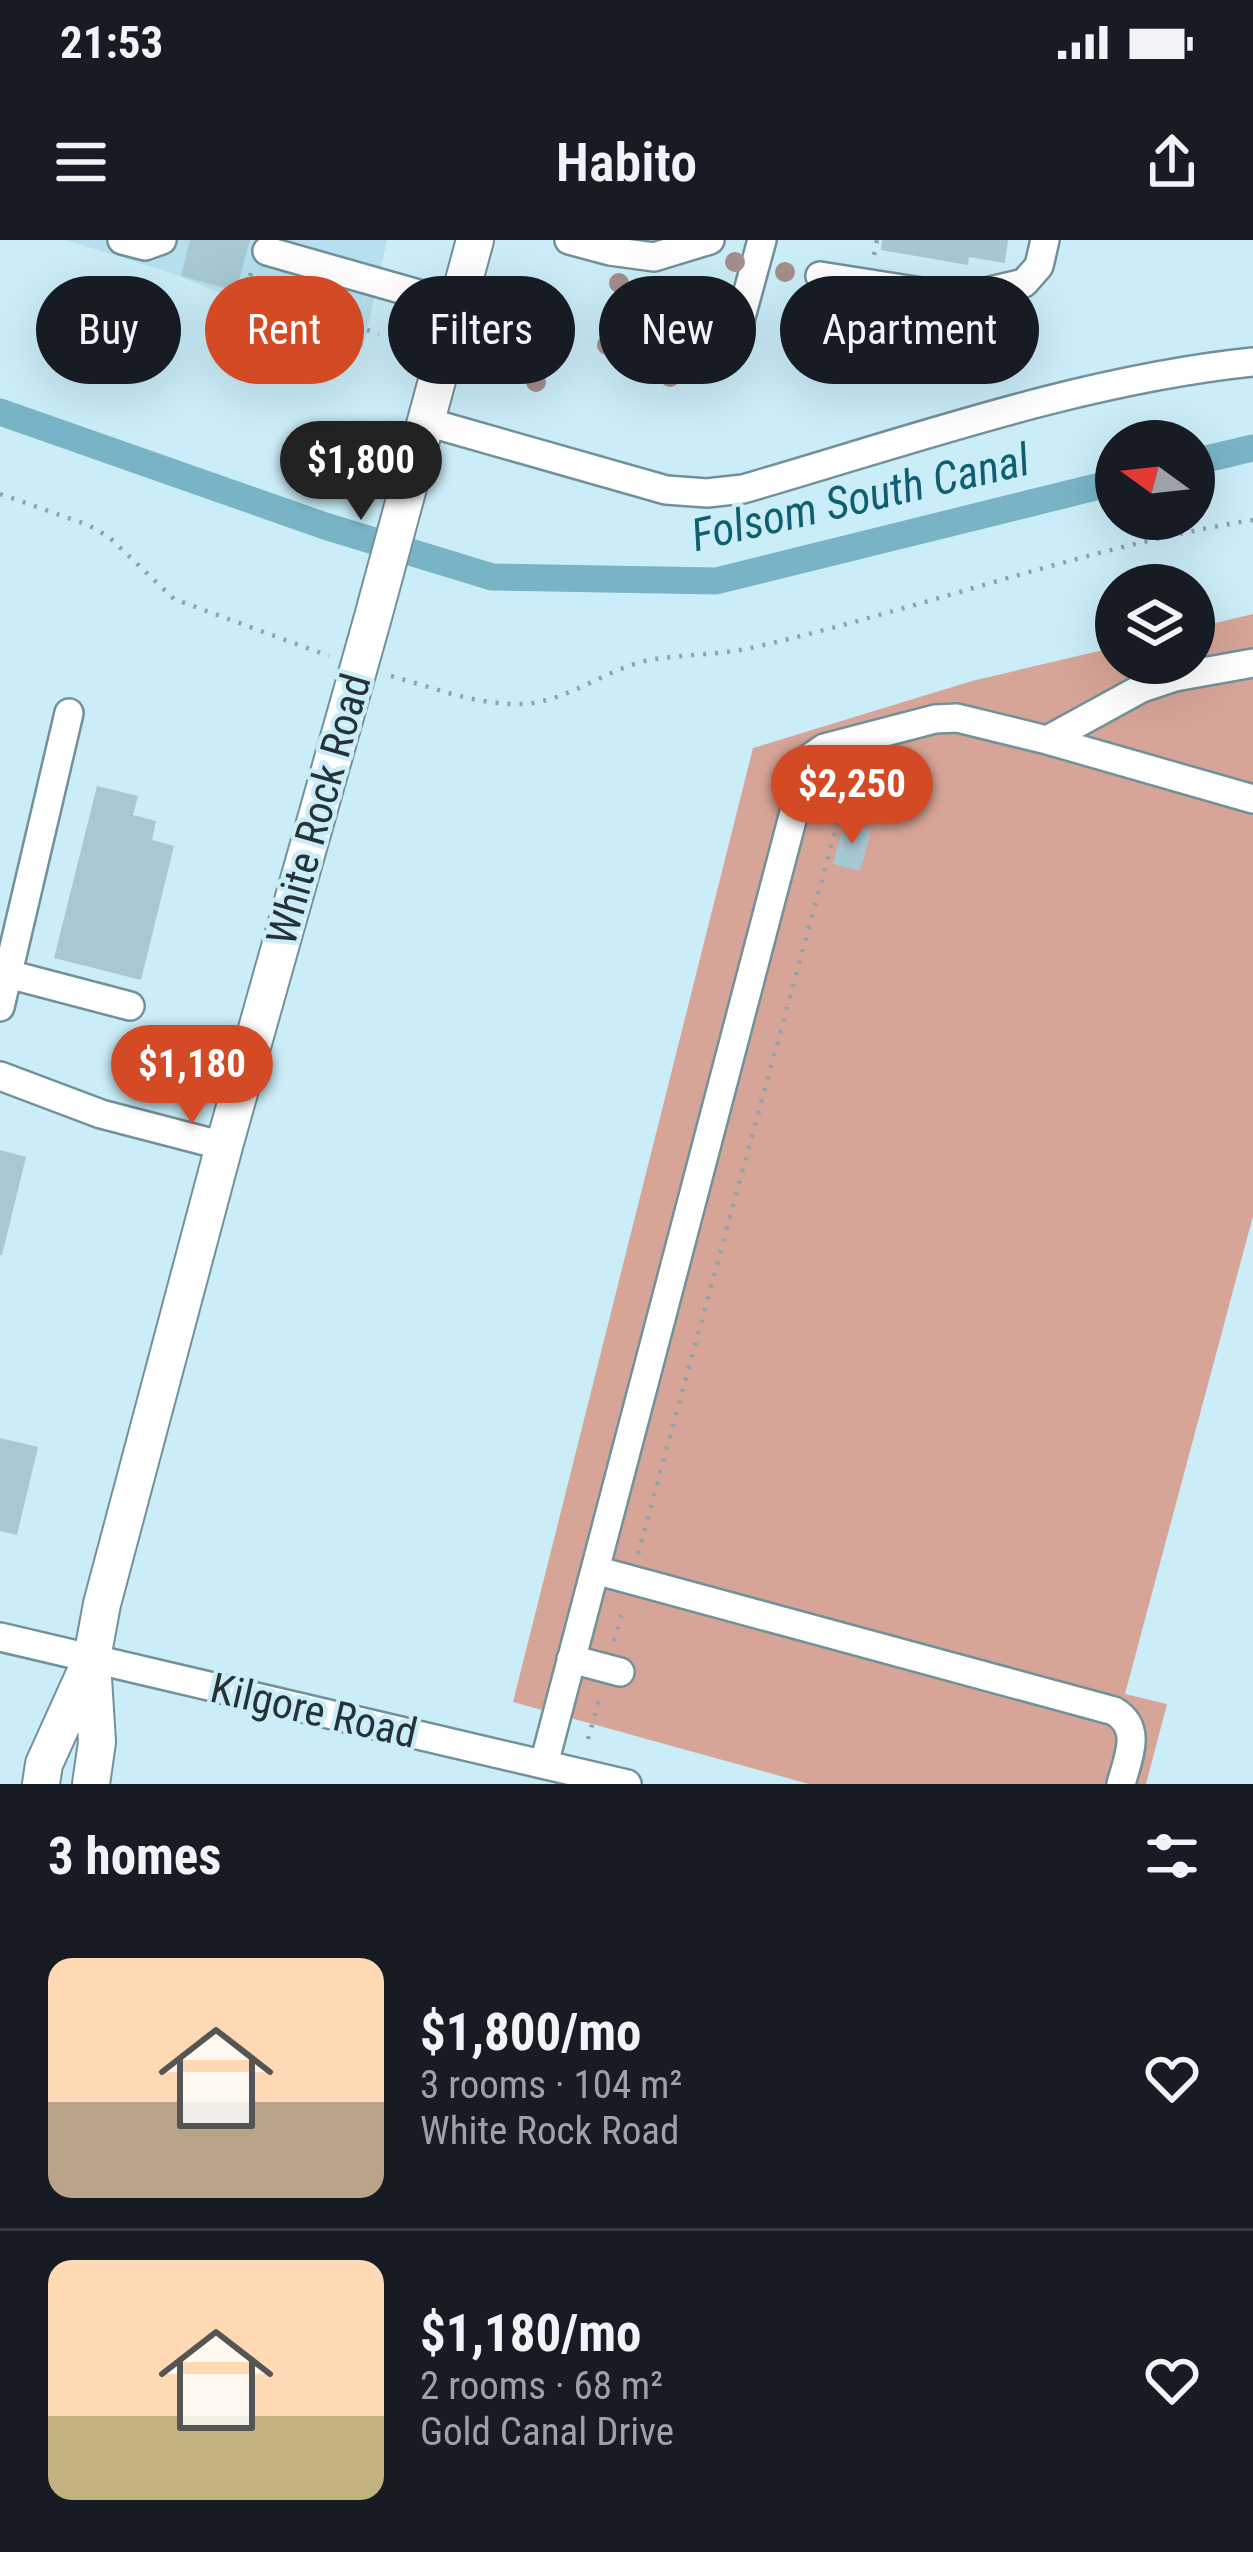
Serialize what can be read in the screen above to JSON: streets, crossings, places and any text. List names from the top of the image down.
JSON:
{
  "streets": {
    "main road": ["White Rock Road"],
    "street": ["Kilgore Road"]
  },
  "crossings": [
    ["White Rock Road", "Kilgore Road"]
  ],
  "water": ["Folsom South Canal"],
  "north": "left",
  "page": {
    "status": "21:53",
    "header": "Habito",
    "chip": [
      "Buy",
      "Rent",
      "Filters",
      "New",
      "Apartment"
    ],
    "price": ["$1,800", "$2,250", "$1,180"],
    "heading": "3 homes",
    "list": [
      {
        "name": "$1,800/mo",
        "note": "3 rooms · 104 m² · White Rock Road"
      },
      {
        "name": "$1,180/mo",
        "note": "2 rooms · 68 m² · Gold Canal Drive"
      }
    ]
  }
}
